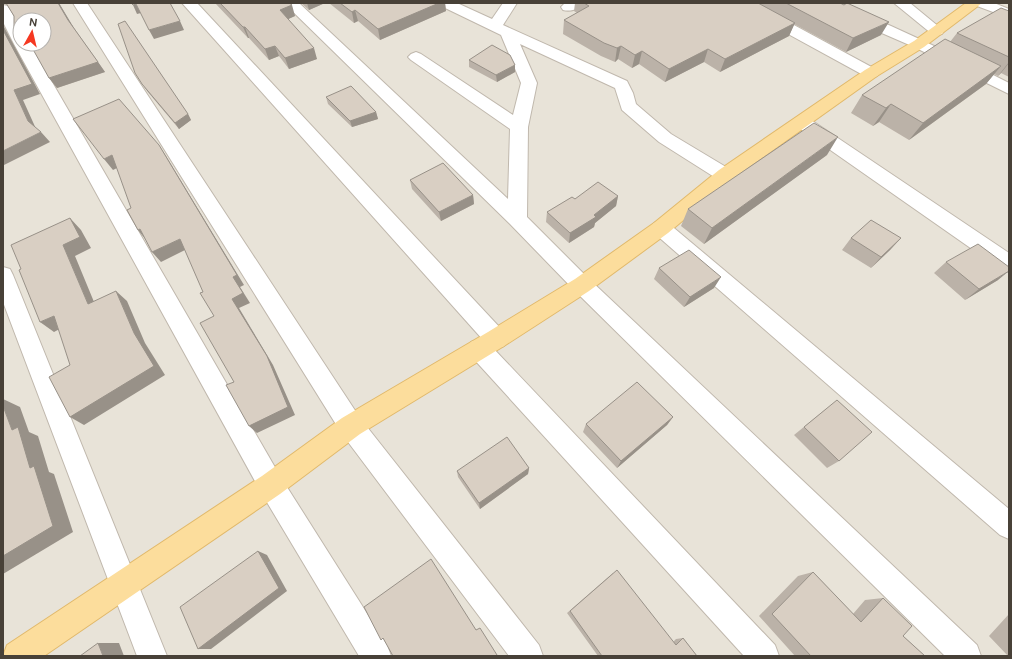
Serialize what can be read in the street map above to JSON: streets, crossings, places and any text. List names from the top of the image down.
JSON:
{
  "north": "top"
}
